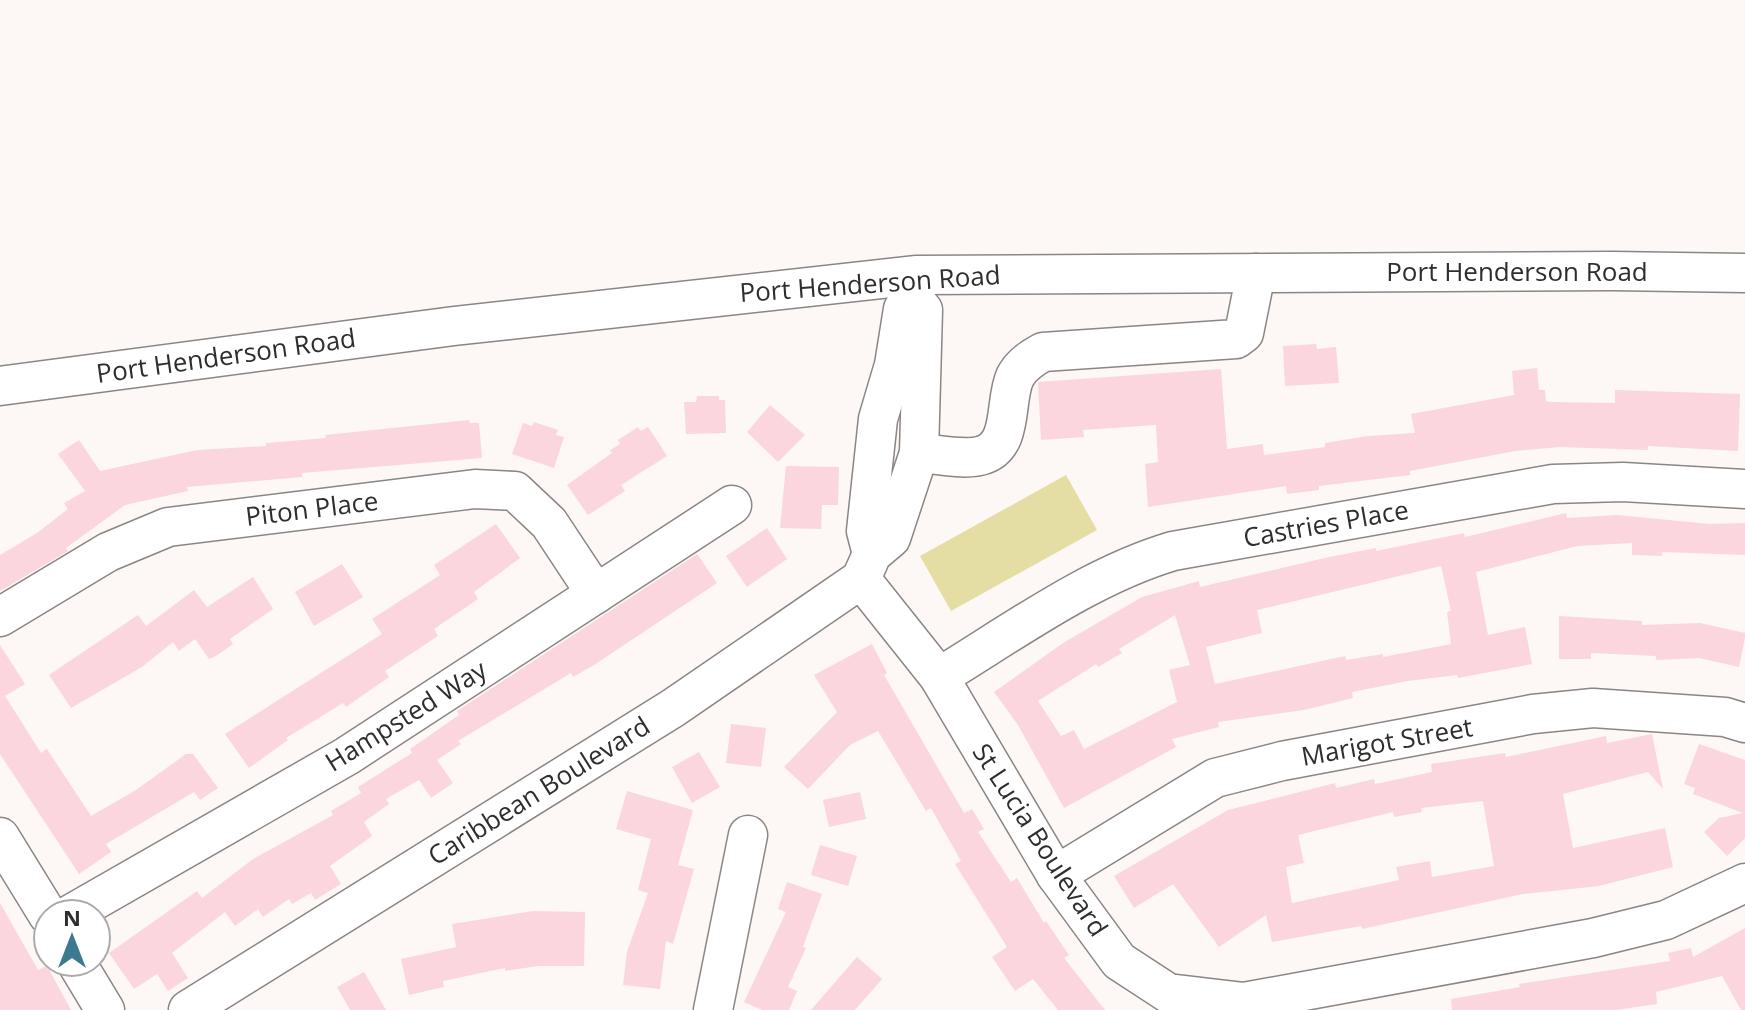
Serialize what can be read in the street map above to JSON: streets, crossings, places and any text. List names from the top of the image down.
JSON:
{
  "streets": {
    "street": [
      "Port Henderson Road",
      "Piton Place",
      "Castries Place",
      "Hampsted Way",
      "Marigot Street",
      "Caribbean Boulevard",
      "St Lucia Boulevard"
    ]
  },
  "crossings": [
    ["Port Henderson Road", "Caribbean Boulevard"],
    ["Piton Place", "Hampsted Way"],
    ["Castries Place", "St Lucia Boulevard"],
    ["Marigot Street", "St Lucia Boulevard"],
    ["Caribbean Boulevard", "St Lucia Boulevard"]
  ],
  "north": "top"
}
